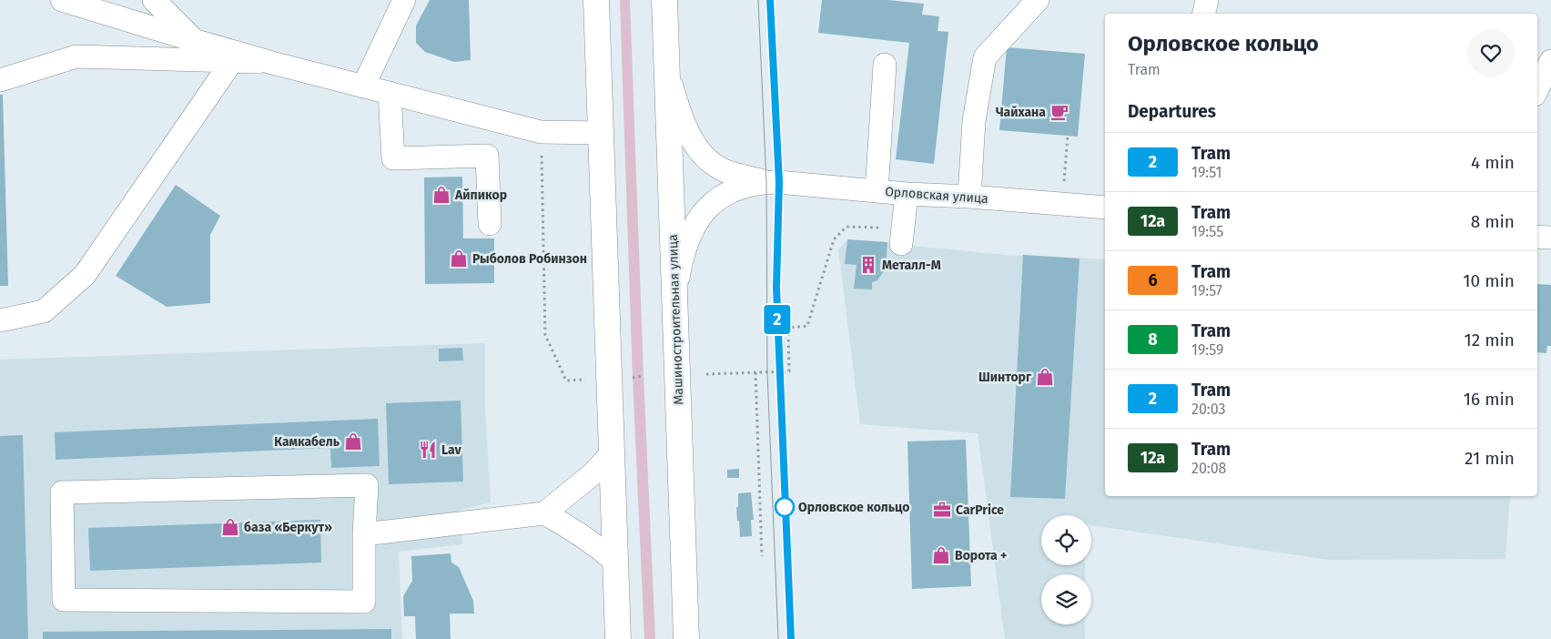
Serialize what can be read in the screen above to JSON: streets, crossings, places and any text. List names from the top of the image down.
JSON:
{
  "streets": {
    "main road": ["Машиностроительная улица"],
    "street": ["Орловская улица"]
  },
  "places": {
    "cafe": ["Чайхана"],
    "shop": [
      "Айпикор",
      "Рыболов Робинзон",
      "Шинторг",
      "Камкабель",
      "база «Беркут»",
      "Ворота +"
    ],
    "building": ["Металл-М"],
    "restaurant": ["Lav"],
    "other": ["Орловское кольцо"],
    "office": ["CarPrice"]
  },
  "lines": ["tram line 2"],
  "page": {
    "on_map": "2",
    "heading": [
      ["Орловское кольцо", "Tram"],
      "Departures"
    ],
    "list": [
      {
        "mark": "2",
        "name": "Tram",
        "note": "19:51",
        "value": "4 min"
      },
      {
        "mark": "12а",
        "name": "Tram",
        "note": "19:55",
        "value": "8 min"
      },
      {
        "mark": "6",
        "name": "Tram",
        "note": "19:57",
        "value": "10 min"
      },
      {
        "mark": "8",
        "name": "Tram",
        "note": "19:59",
        "value": "12 min"
      },
      {
        "mark": "2",
        "name": "Tram",
        "note": "20:03",
        "value": "16 min"
      },
      {
        "mark": "12а",
        "name": "Tram",
        "note": "20:08",
        "value": "21 min"
      }
    ]
  }
}
